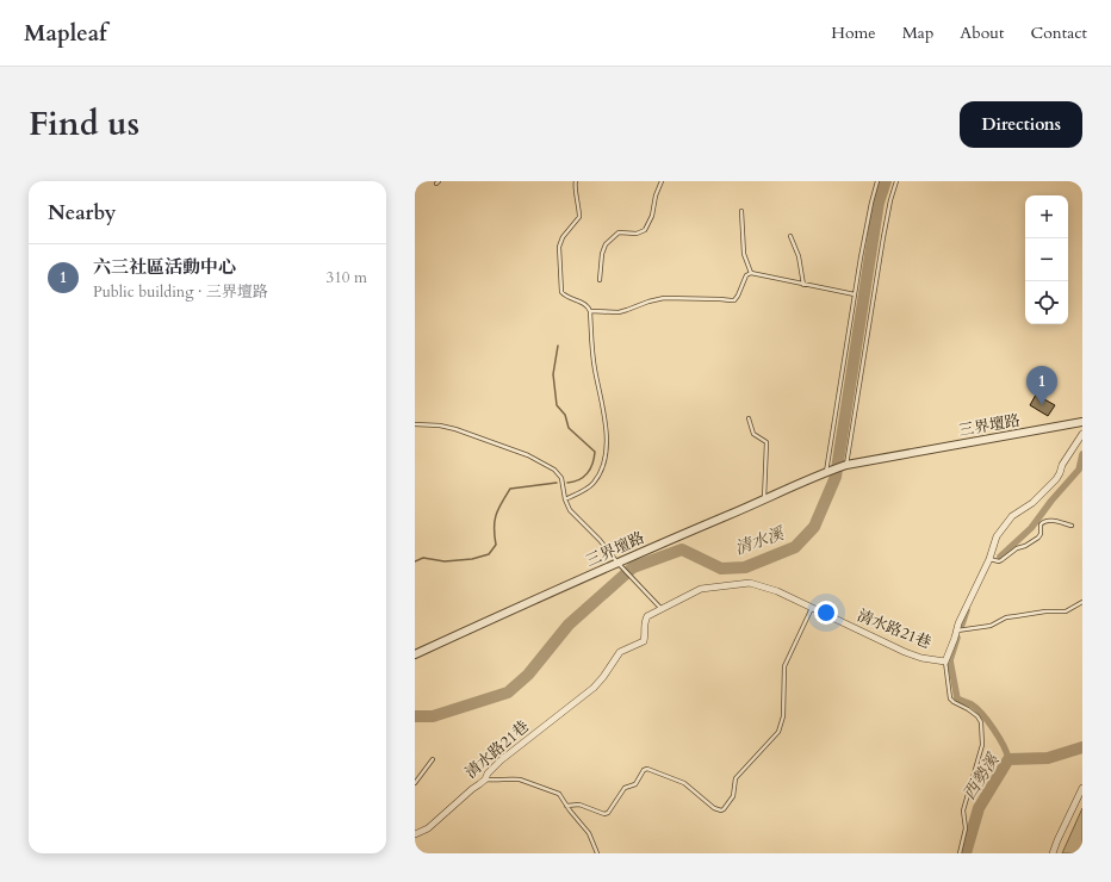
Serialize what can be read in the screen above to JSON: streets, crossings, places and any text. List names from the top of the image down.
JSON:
{
  "streets": {
    "street": ["三界壇路", "清水路21巷"]
  },
  "water": ["清水溪", "西勢溪"],
  "page": {
    "header": "Mapleaf",
    "nav": [
      "Home",
      "Map",
      "About",
      "Contact"
    ],
    "title": "Find us",
    "buttons": "Directions",
    "heading": "Nearby",
    "map_buttons": ["+", "−"],
    "list": [
      {
        "mark": "1",
        "name": "六三社區活動中心",
        "note": "Public building · 三界壇路",
        "value": "310 m"
      }
    ],
    "pins": "1"
  }
}
